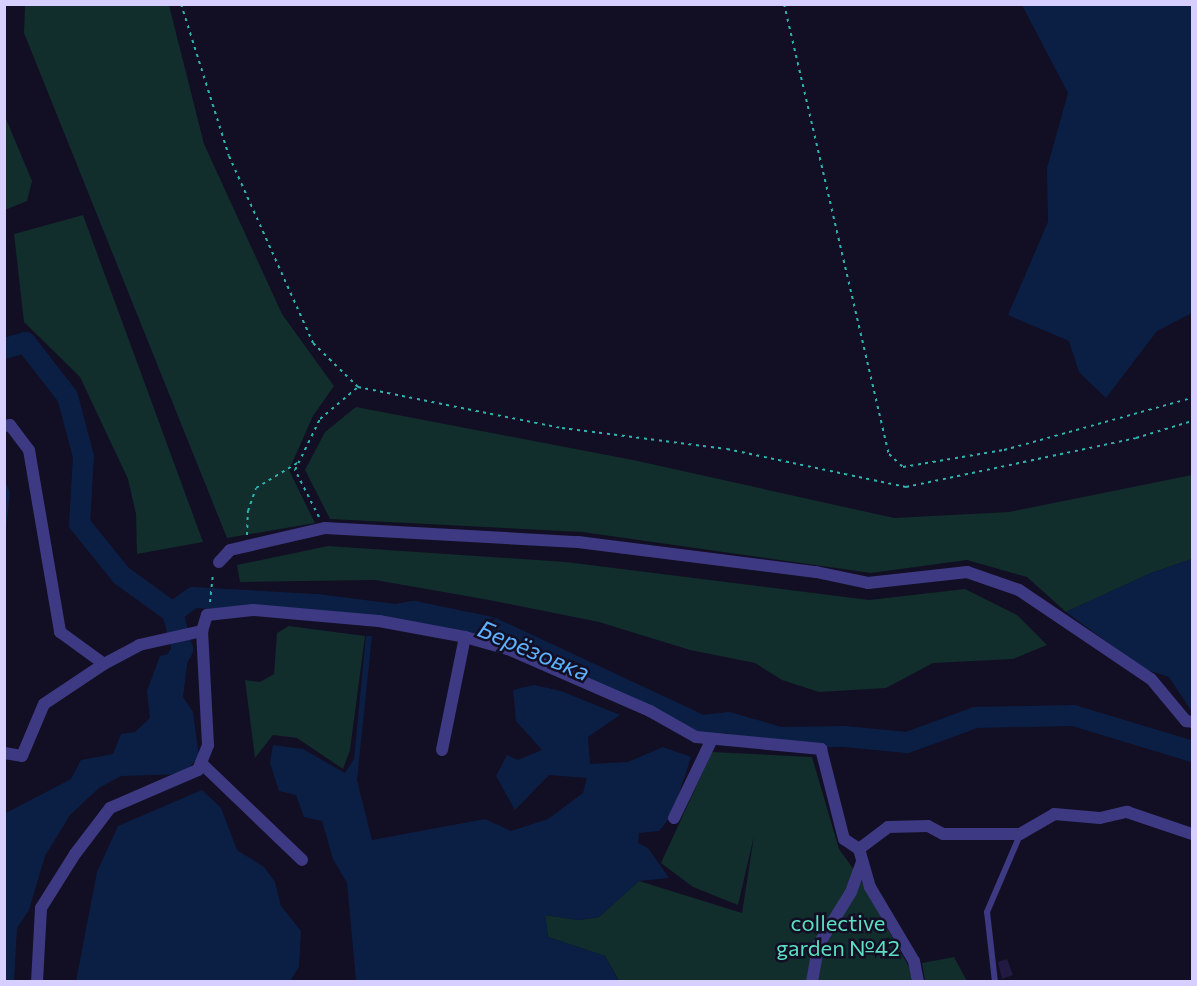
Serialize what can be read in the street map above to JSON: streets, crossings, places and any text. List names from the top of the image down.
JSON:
{
  "water": ["Берёзовка"],
  "parks": ["collective garden №42"]
}
